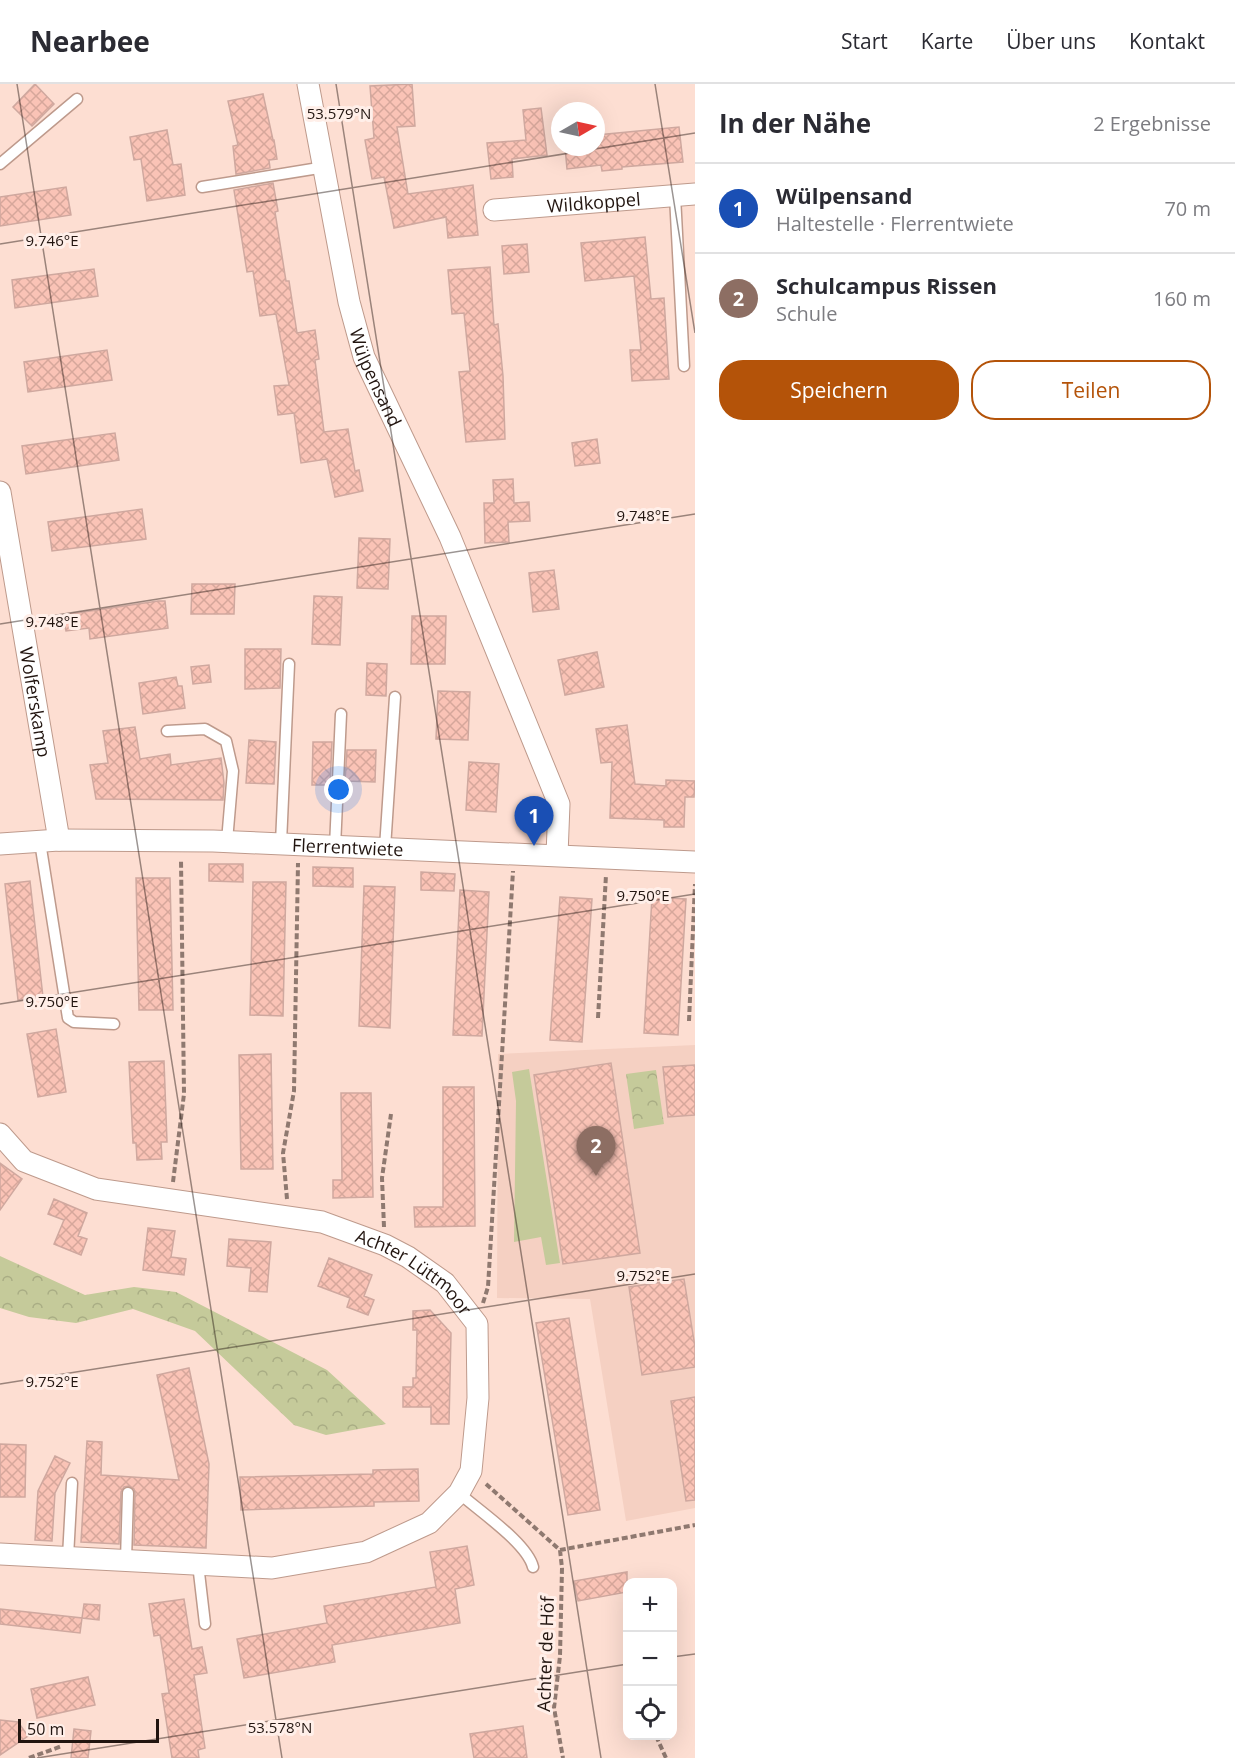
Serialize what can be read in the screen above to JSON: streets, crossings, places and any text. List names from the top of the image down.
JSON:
{
  "streets": {
    "street": [
      "Wildkoppel",
      "Wülpensand",
      "Wolferskamp",
      "Flerrentwiete",
      "Achter Lüttmoor"
    ],
    "path": ["Achter de Höf"]
  },
  "crossings": [
    ["Wülpensand", "Flerrentwiete"],
    ["Wolferskamp", "Flerrentwiete"]
  ],
  "scale_bar": "50 m",
  "north": "right",
  "page": {
    "header": "Nearbee",
    "nav": [
      "Start",
      "Karte",
      "Über uns",
      "Kontakt"
    ],
    "heading": ["In der Nähe", "2 Ergebnisse"],
    "list": [
      {
        "mark": "1",
        "name": "Wülpensand",
        "note": "Haltestelle · Flerrentwiete",
        "value": "70 m"
      },
      {
        "mark": "2",
        "name": "Schulcampus Rissen",
        "note": "Schule",
        "value": "160 m"
      }
    ],
    "buttons": ["Speichern", "Teilen"],
    "pins": ["1", "2"],
    "map_buttons": ["+", "−"],
    "scale": "50 m"
  },
  "coordinates": [
    "53.579°N",
    "9.746°E",
    "9.748°E",
    "9.750°E",
    "9.752°E",
    "53.578°N"
  ]
}
